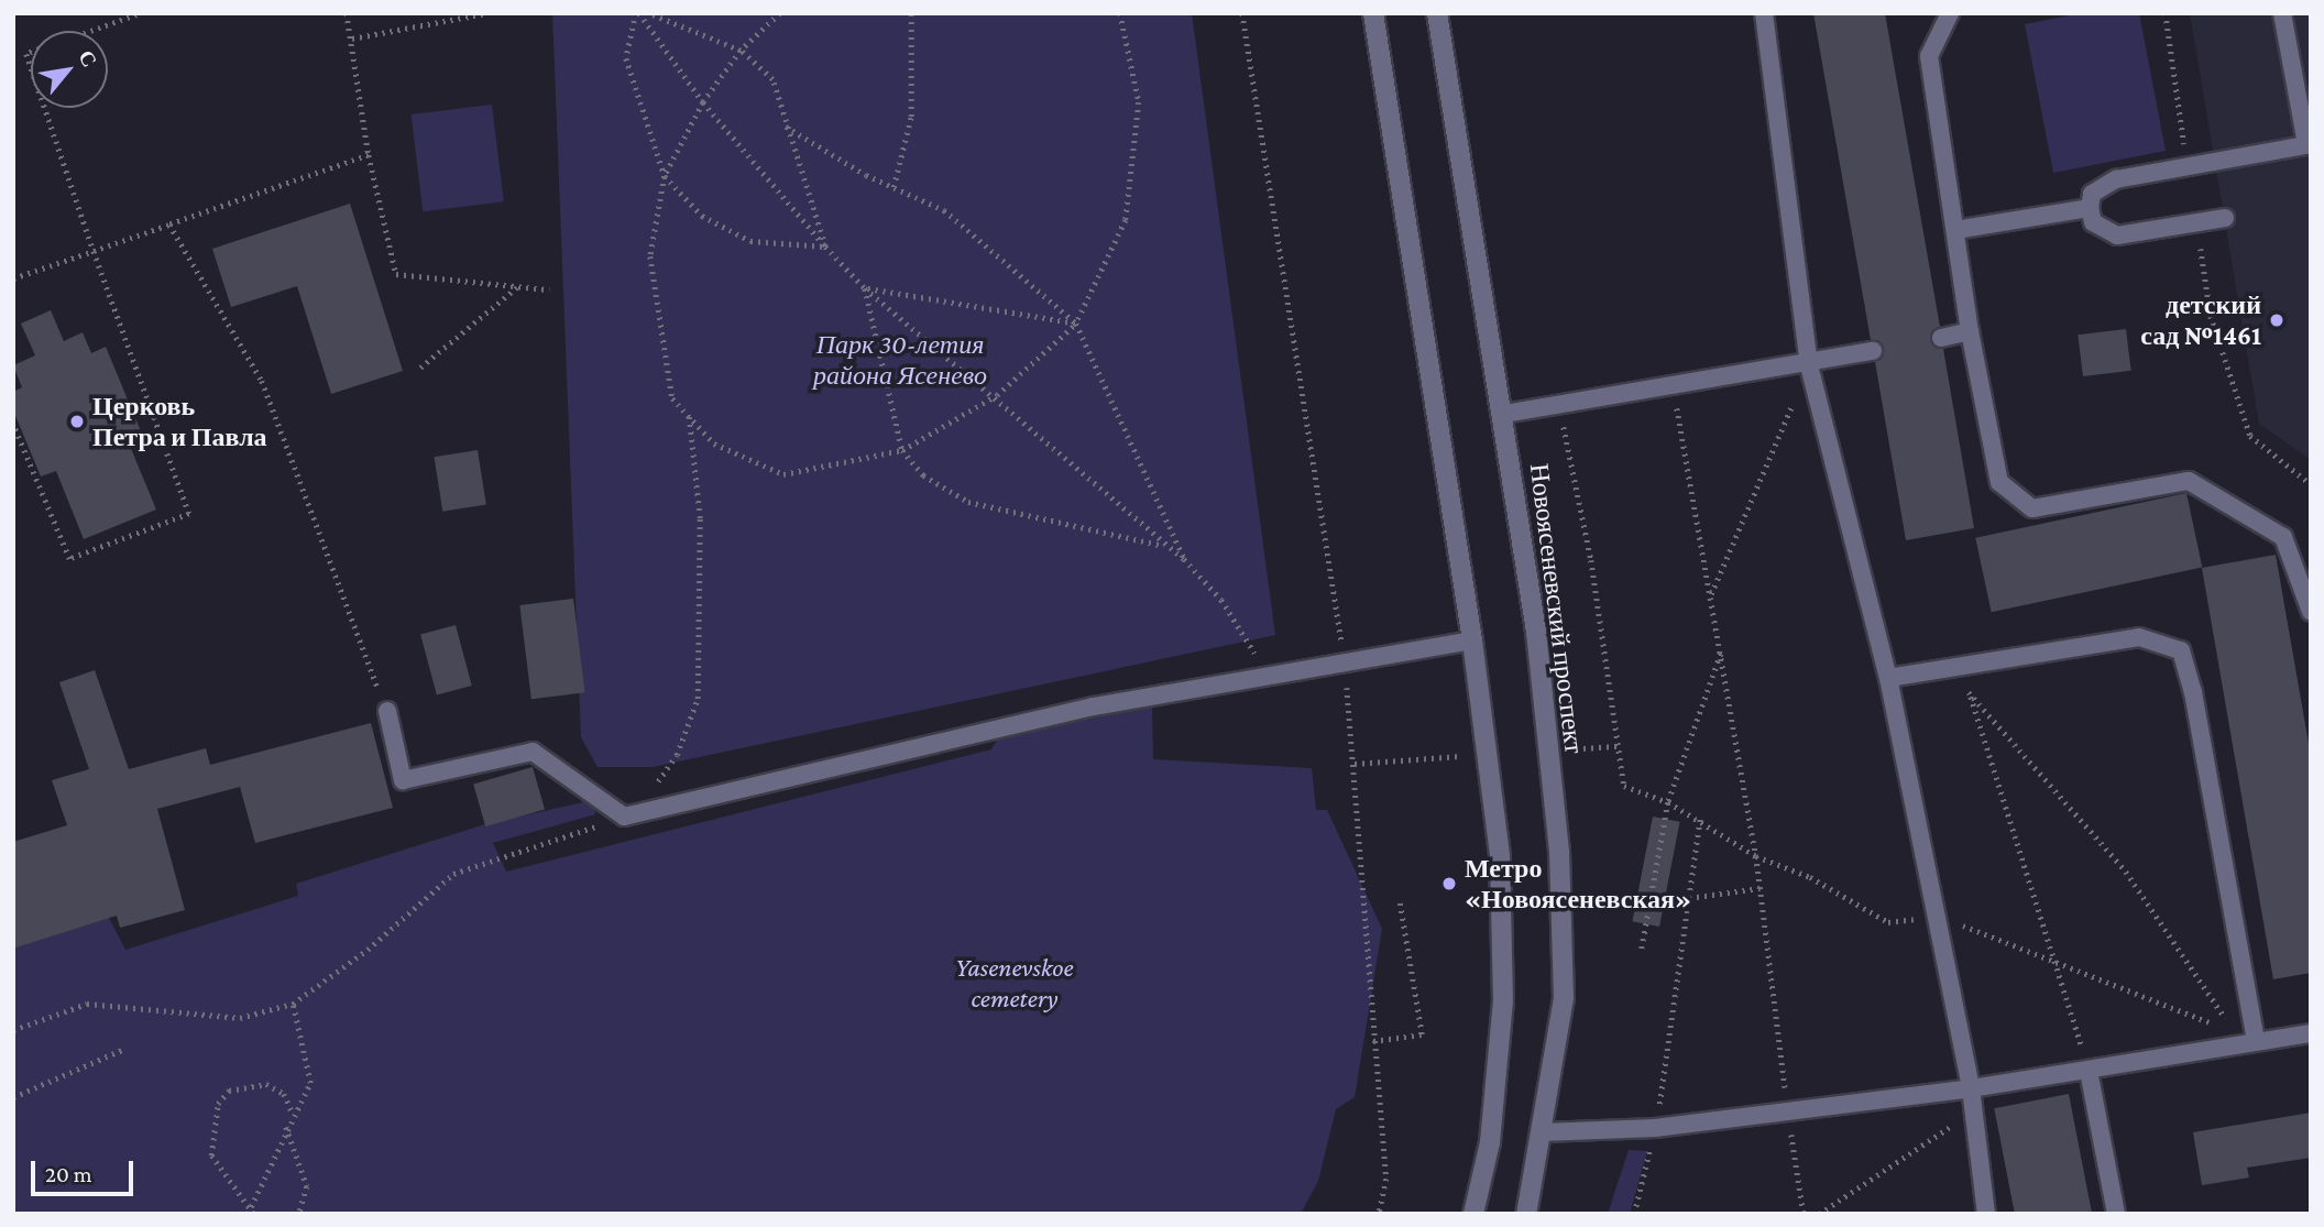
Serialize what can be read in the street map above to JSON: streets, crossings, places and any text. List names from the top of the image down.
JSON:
{
  "streets": {
    "street": ["Новоясеневский проспект"]
  },
  "parks": ["Парк 30-летия района Ясенево", "Yasenevskoe cemetery"],
  "places": ["детский сад №1461", "Церковь Петра и Павла", "Метро «Новоясеневская»"],
  "scale_bar": "20 m",
  "north": "top right"
}
